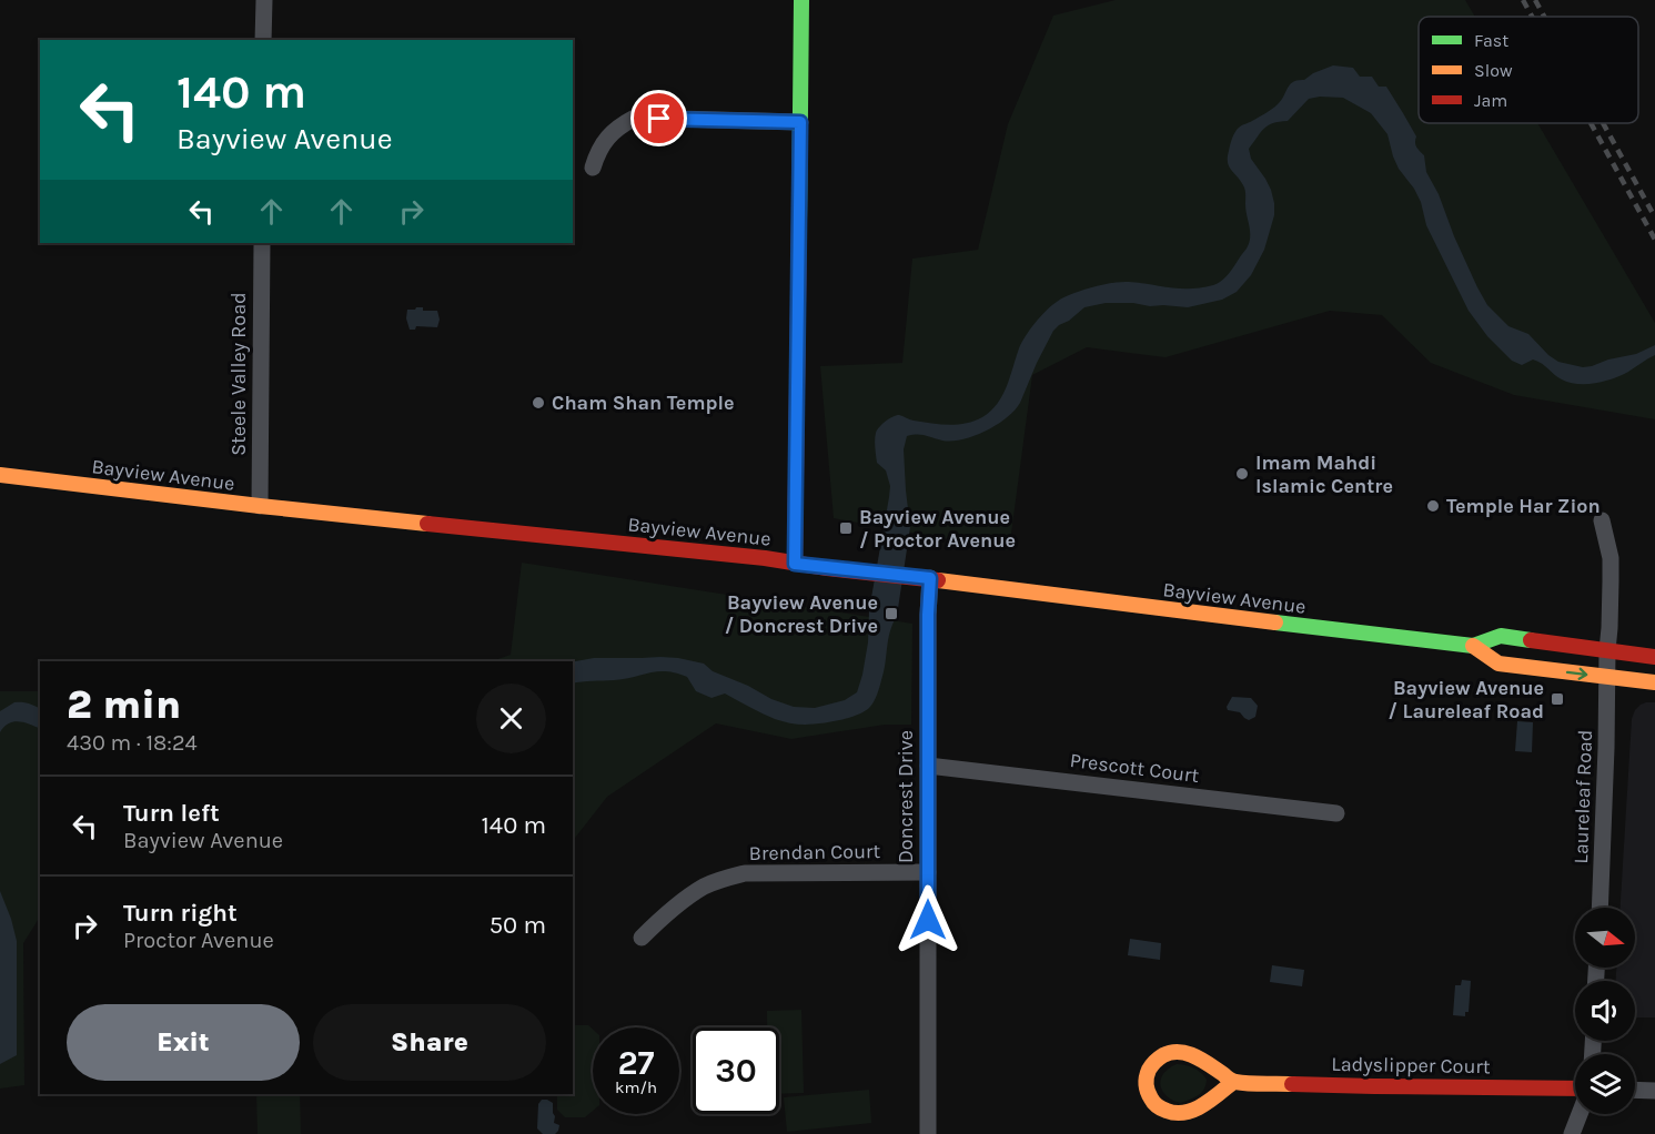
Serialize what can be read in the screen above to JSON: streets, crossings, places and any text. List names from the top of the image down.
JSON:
{
  "streets": {
    "main road": ["Bayview Avenue", "Ladyslipper Court"],
    "street": [
      "Steele Valley Road",
      "Prescott Court",
      "Doncrest Drive",
      "Laureleaf Road",
      "Brendan Court"
    ]
  },
  "crossings": [
    ["Steele Valley Road", "Bayview Avenue"],
    ["Bayview Avenue", "Doncrest Drive"],
    ["Bayview Avenue", "Laureleaf Road"],
    ["Prescott Court", "Doncrest Drive"],
    ["Doncrest Drive", "Brendan Court"]
  ],
  "places": {
    "other": ["Cham Shan Temple", "Imam Mahdi Islamic Centre", "Temple Har Zion"],
    "transit": ["Bayview Avenue / Proctor Avenue", "Bayview Avenue / Doncrest Drive", "Bayview Avenue / Laureleaf Road"]
  },
  "legend": ["Fast", "Slow", "Jam"],
  "north": "right",
  "page": {
    "turn": ["140 m", "Bayview Avenue"],
    "heading": ["2 min", "430 m · 18:24"],
    "list": [
      {
        "name": "Turn left",
        "note": "Bayview Avenue",
        "value": "140 m"
      },
      {
        "name": "Turn right",
        "note": "Proctor Avenue",
        "value": "50 m"
      }
    ],
    "buttons": ["Exit", "Share"],
    "speed": "27 km/h",
    "limit": "30"
  }
}
